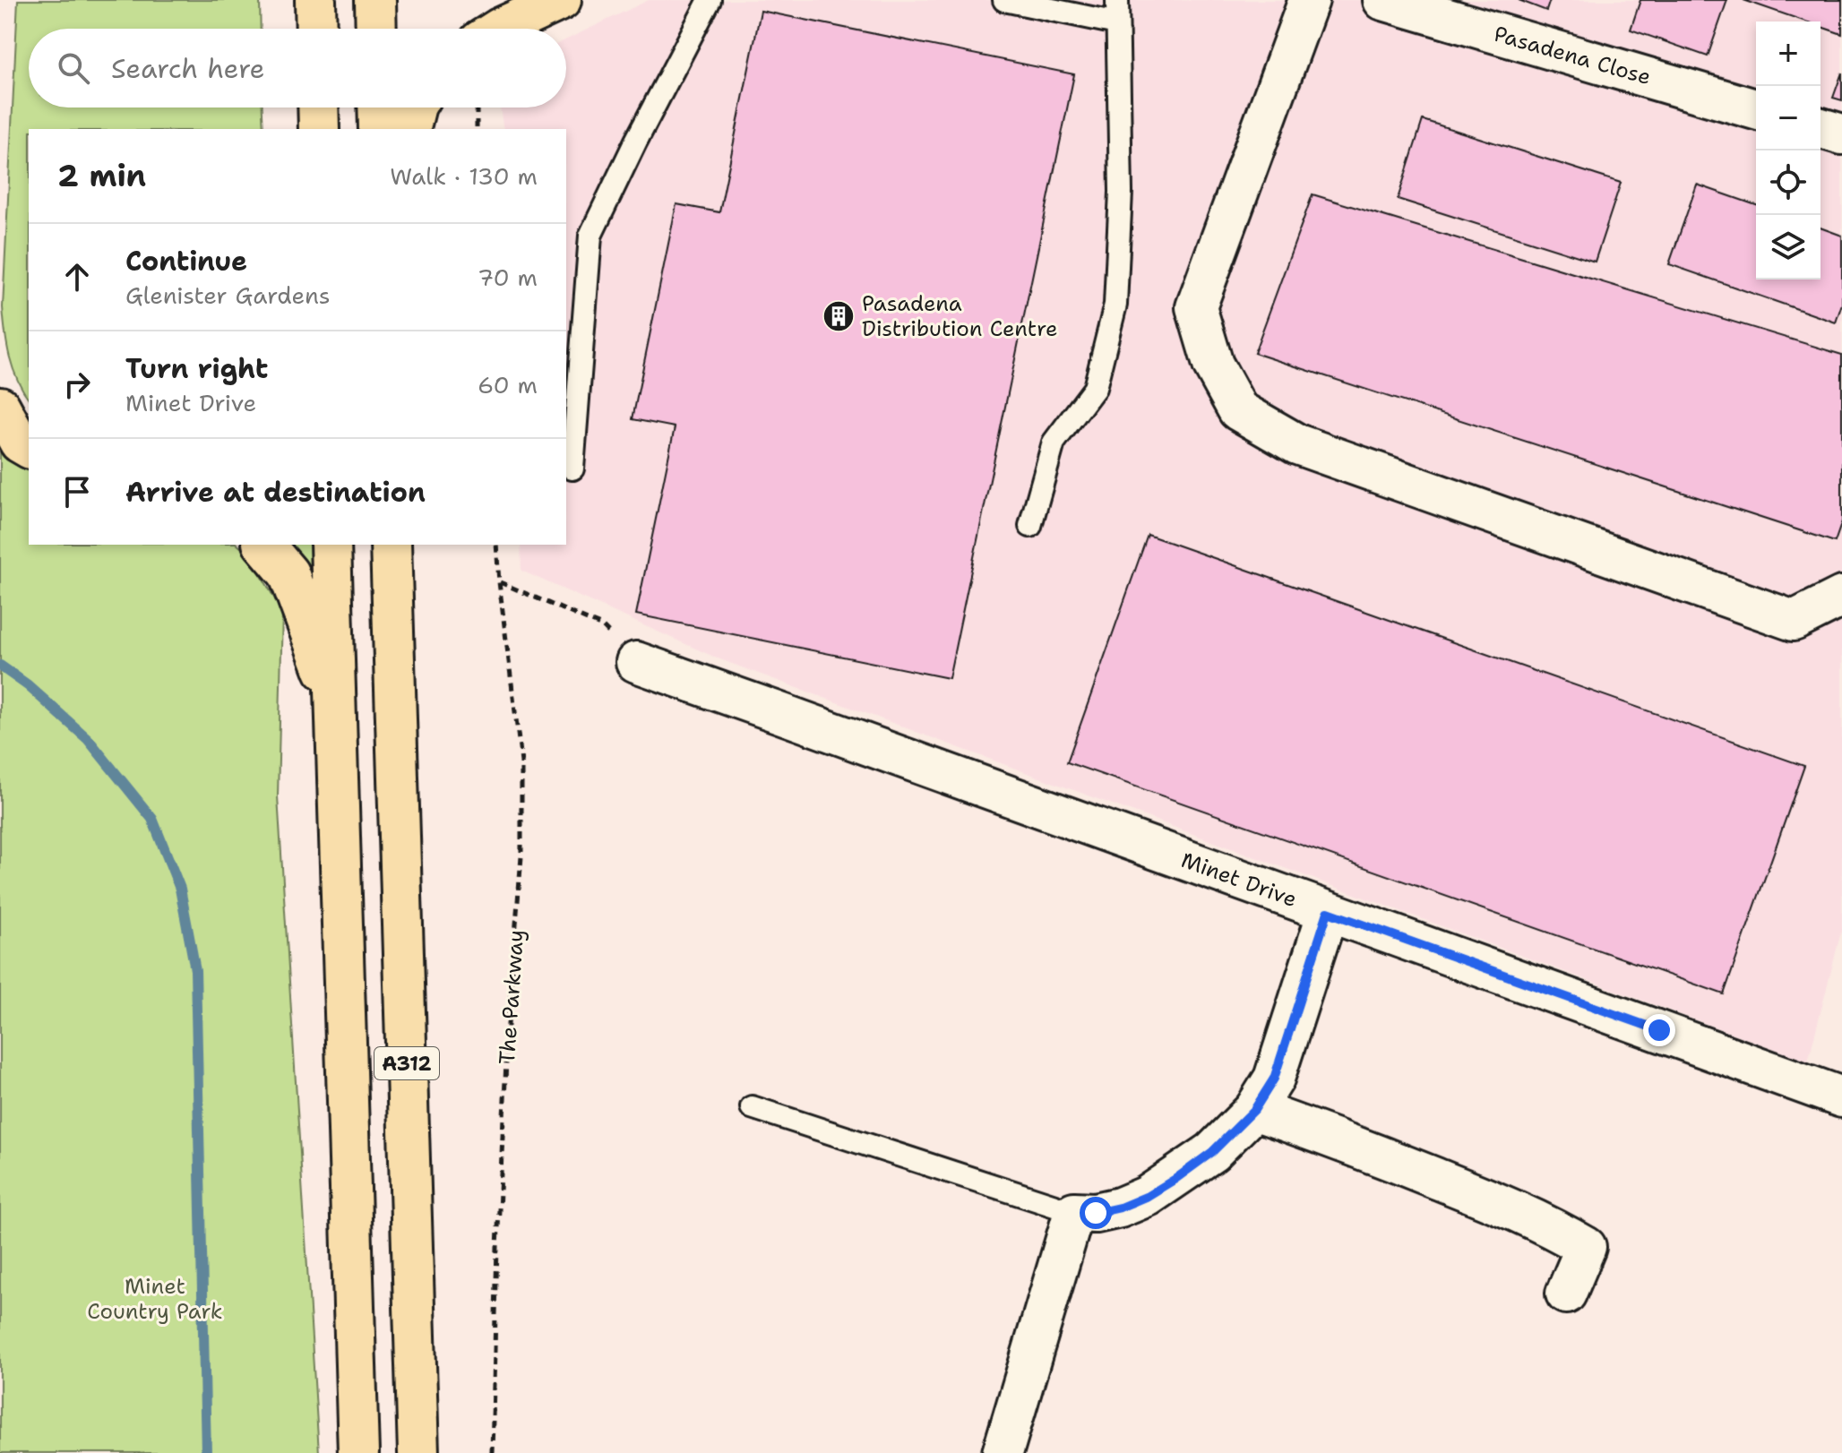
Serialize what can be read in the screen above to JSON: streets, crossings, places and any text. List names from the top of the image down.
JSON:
{
  "streets": {
    "highway": ["A312"],
    "street": ["Pasadena Close", "Minet Drive"],
    "path": ["The Parkway"]
  },
  "parks": ["Minet Country Park"],
  "places": {
    "building": ["Pasadena Distribution Centre"]
  },
  "page": {
    "map_buttons": ["+", "−"],
    "search": "Search here",
    "heading": ["2 min", "Walk · 130 m"],
    "list": [
      ["Continue", "Glenister Gardens", "70 m"],
      ["Turn right", "Minet Drive", "60 m"],
      "Arrive at destination"
    ]
  }
}
